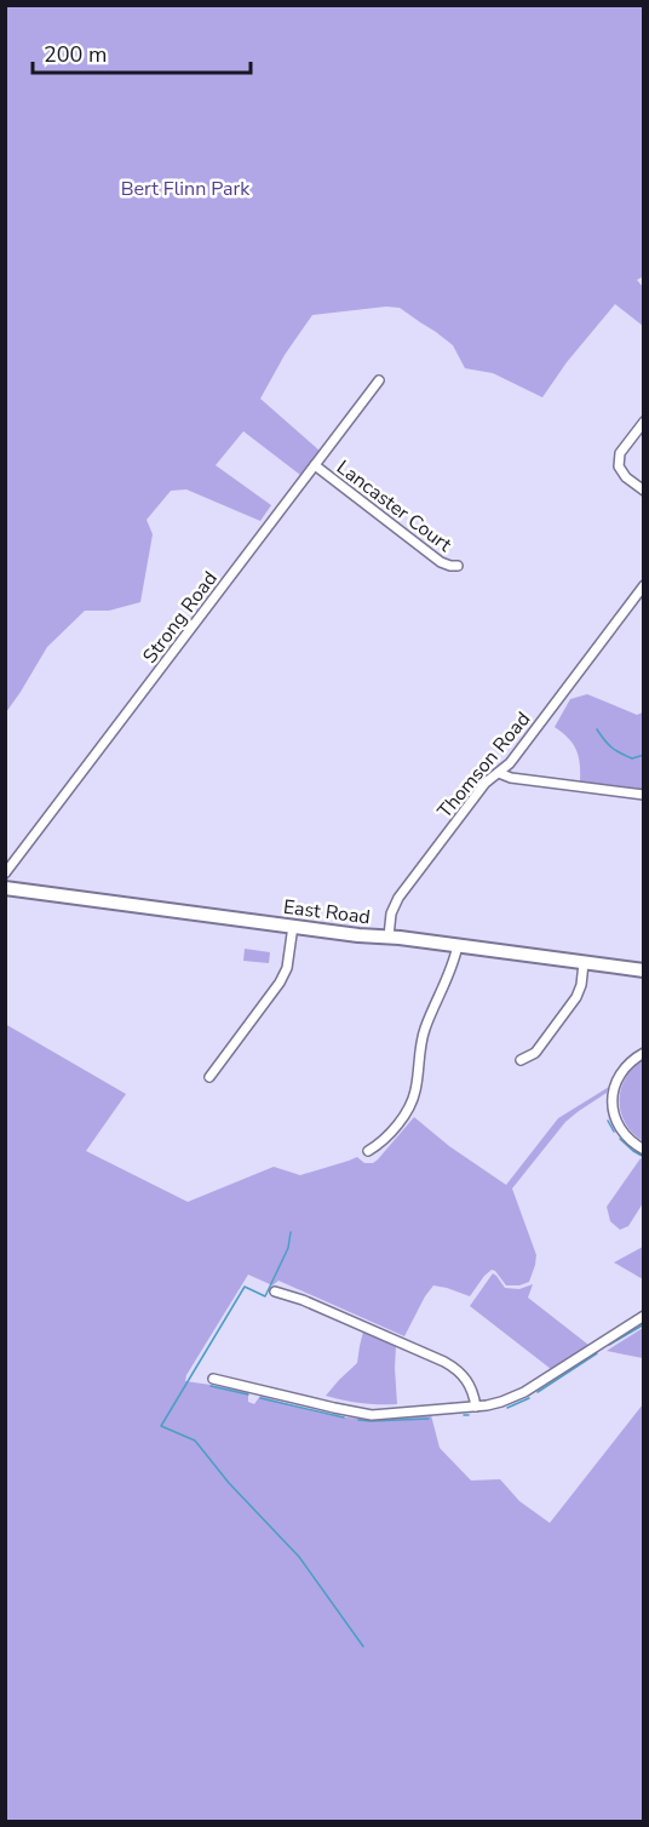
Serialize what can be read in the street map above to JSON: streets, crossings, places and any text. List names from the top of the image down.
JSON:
{
  "streets": {
    "main road": ["East Road"],
    "street": ["Lancaster Court", "Strong Road", "Thomson Road"]
  },
  "crossings": [
    ["Lancaster Court", "Strong Road"],
    ["Thomson Road", "East Road"]
  ],
  "parks": ["Bert Flinn Park"],
  "scale_bar": "200 m"
}
